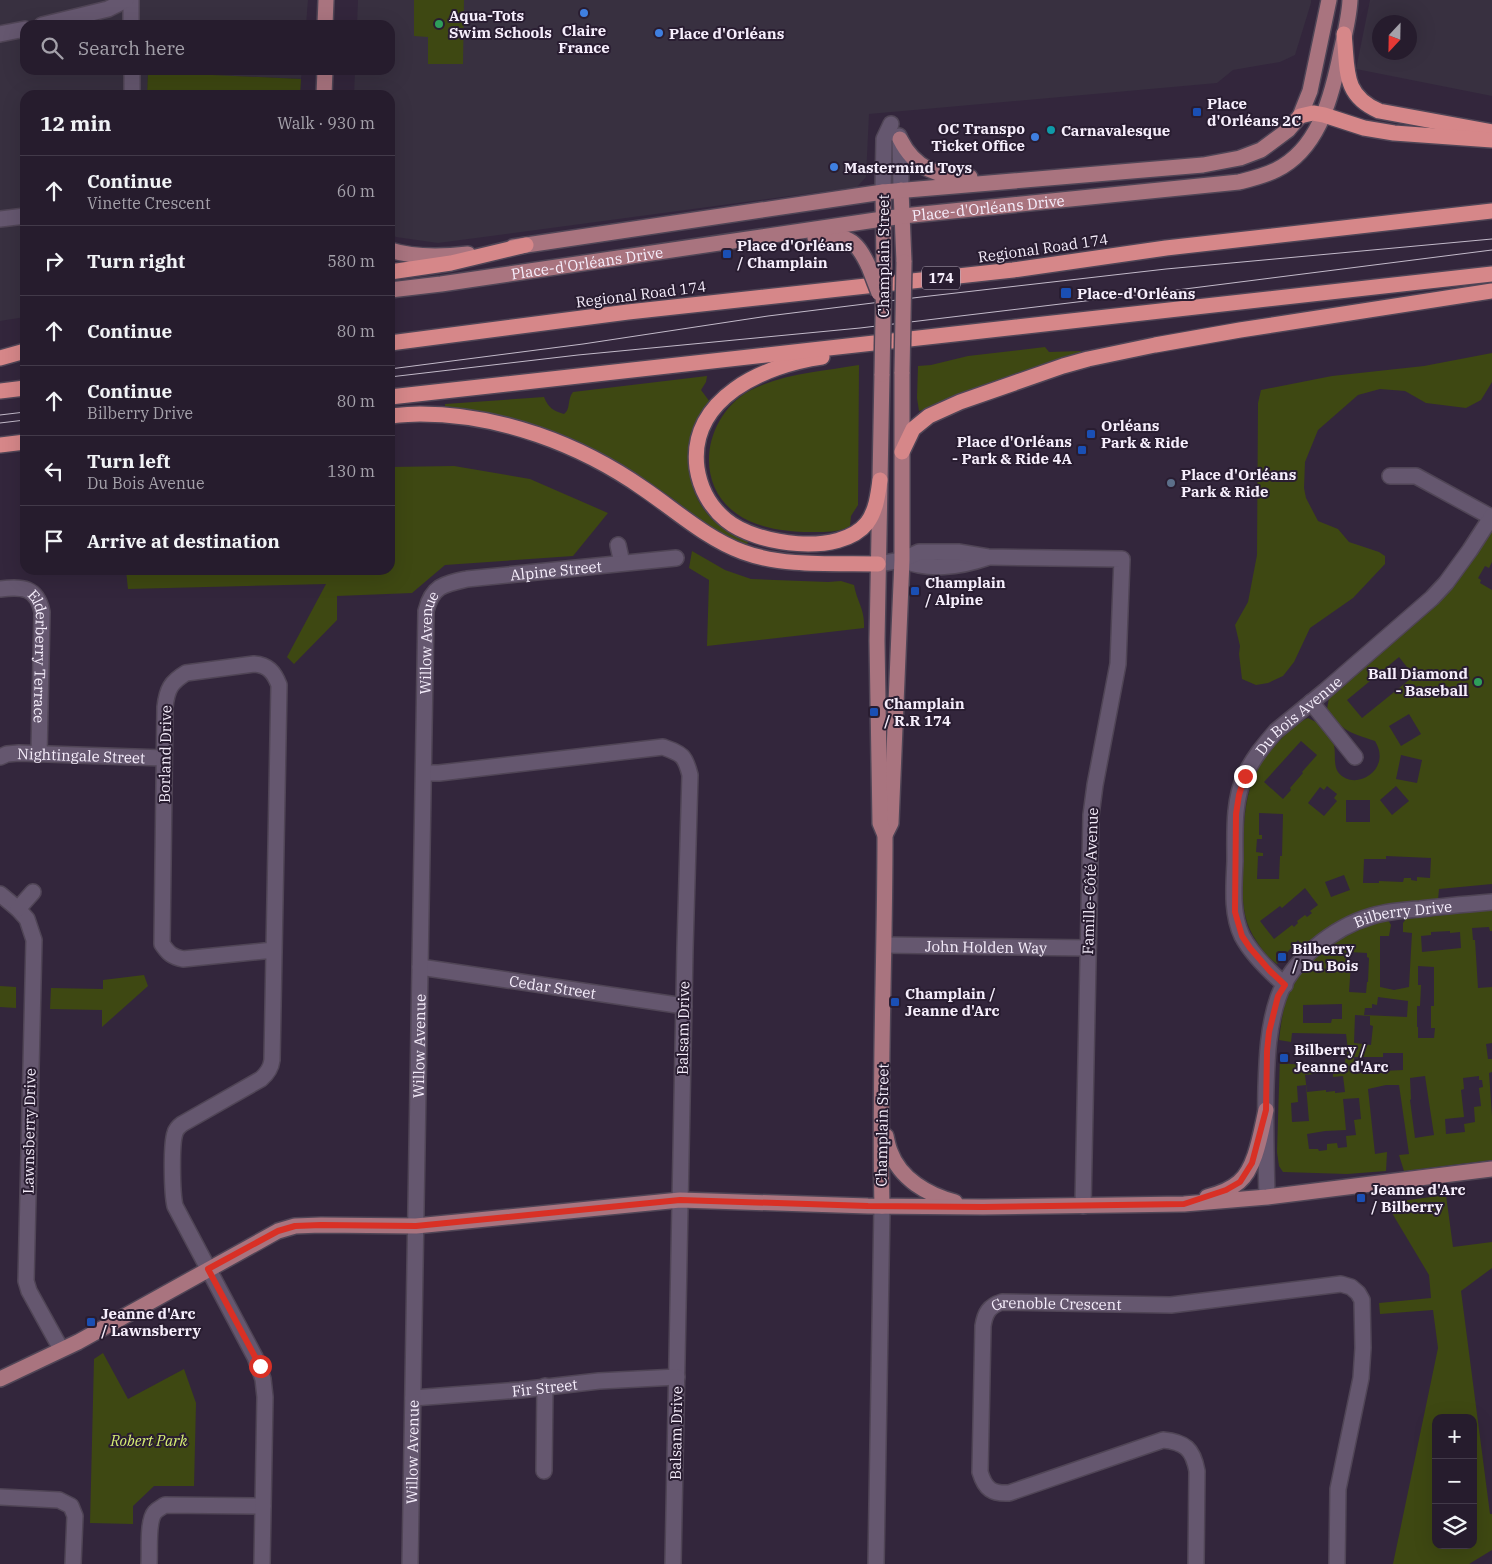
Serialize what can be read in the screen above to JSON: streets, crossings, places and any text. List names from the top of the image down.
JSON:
{
  "streets": {
    "highway": ["Regional Road 174", "174"],
    "main road": ["Place-d'Orléans Drive", "Champlain Street"],
    "street": [
      "Alpine Street",
      "Willow Avenue",
      "Elderberry Terrace",
      "Du Bois Avenue",
      "Borland Drive",
      "Nightingale Street",
      "Famille-Côté Avenue",
      "Bilberry Drive",
      "John Holden Way",
      "Cedar Street",
      "Balsam Drive",
      "Lawnsberry Drive",
      "Grenoble Crescent",
      "Fir Street"
    ]
  },
  "crossings": [
    ["Place-d'Orléans Drive", "Champlain Street"],
    ["Champlain Street", "Famille-Côté Avenue"],
    ["Champlain Street", "John Holden Way"],
    ["Alpine Street", "Willow Avenue"],
    ["Willow Avenue", "Cedar Street"],
    ["Willow Avenue", "Balsam Drive"],
    ["Willow Avenue", "Fir Street"],
    ["Elderberry Terrace", "Nightingale Street"],
    ["Du Bois Avenue", "Bilberry Drive"],
    ["Borland Drive", "Nightingale Street"],
    ["Famille-Côté Avenue", "John Holden Way"],
    ["Cedar Street", "Balsam Drive"],
    ["Balsam Drive", "Fir Street"]
  ],
  "parks": ["Robert Park"],
  "places": {
    "other": [
      "Claire France",
      "Aqua-Tots Swim Schools",
      "Place d'Orléans",
      "Carnavalesque",
      "OC Transpo Ticket Office",
      "Mastermind Toys",
      "Place d'Orléans Park & Ride",
      "Ball Diamond - Baseball"
    ],
    "transit": [
      "Place d'Orléans 2C",
      "Place d'Orléans / Champlain",
      "Place-d'Orléans",
      "Orléans Park & Ride",
      "Place d'Orléans - Park & Ride 4A",
      "Champlain / Alpine",
      "Champlain / R.R 174",
      "Bilberry / Du Bois",
      "Champlain / Jeanne d'Arc",
      "Bilberry / Jeanne d'Arc",
      "Jeanne d'Arc / Bilberry",
      "Jeanne d'Arc / Lawnsberry"
    ]
  },
  "north": "bottom",
  "page": {
    "search": "Search here",
    "heading": ["12 min", "Walk · 930 m"],
    "list": [
      ["Continue", "Vinette Crescent", "60 m"],
      ["Turn right", "580 m"],
      ["Continue", "80 m"],
      ["Continue", "Bilberry Drive", "80 m"],
      ["Turn left", "Du Bois Avenue", "130 m"],
      "Arrive at destination"
    ],
    "map_buttons": ["+", "−"]
  }
}
